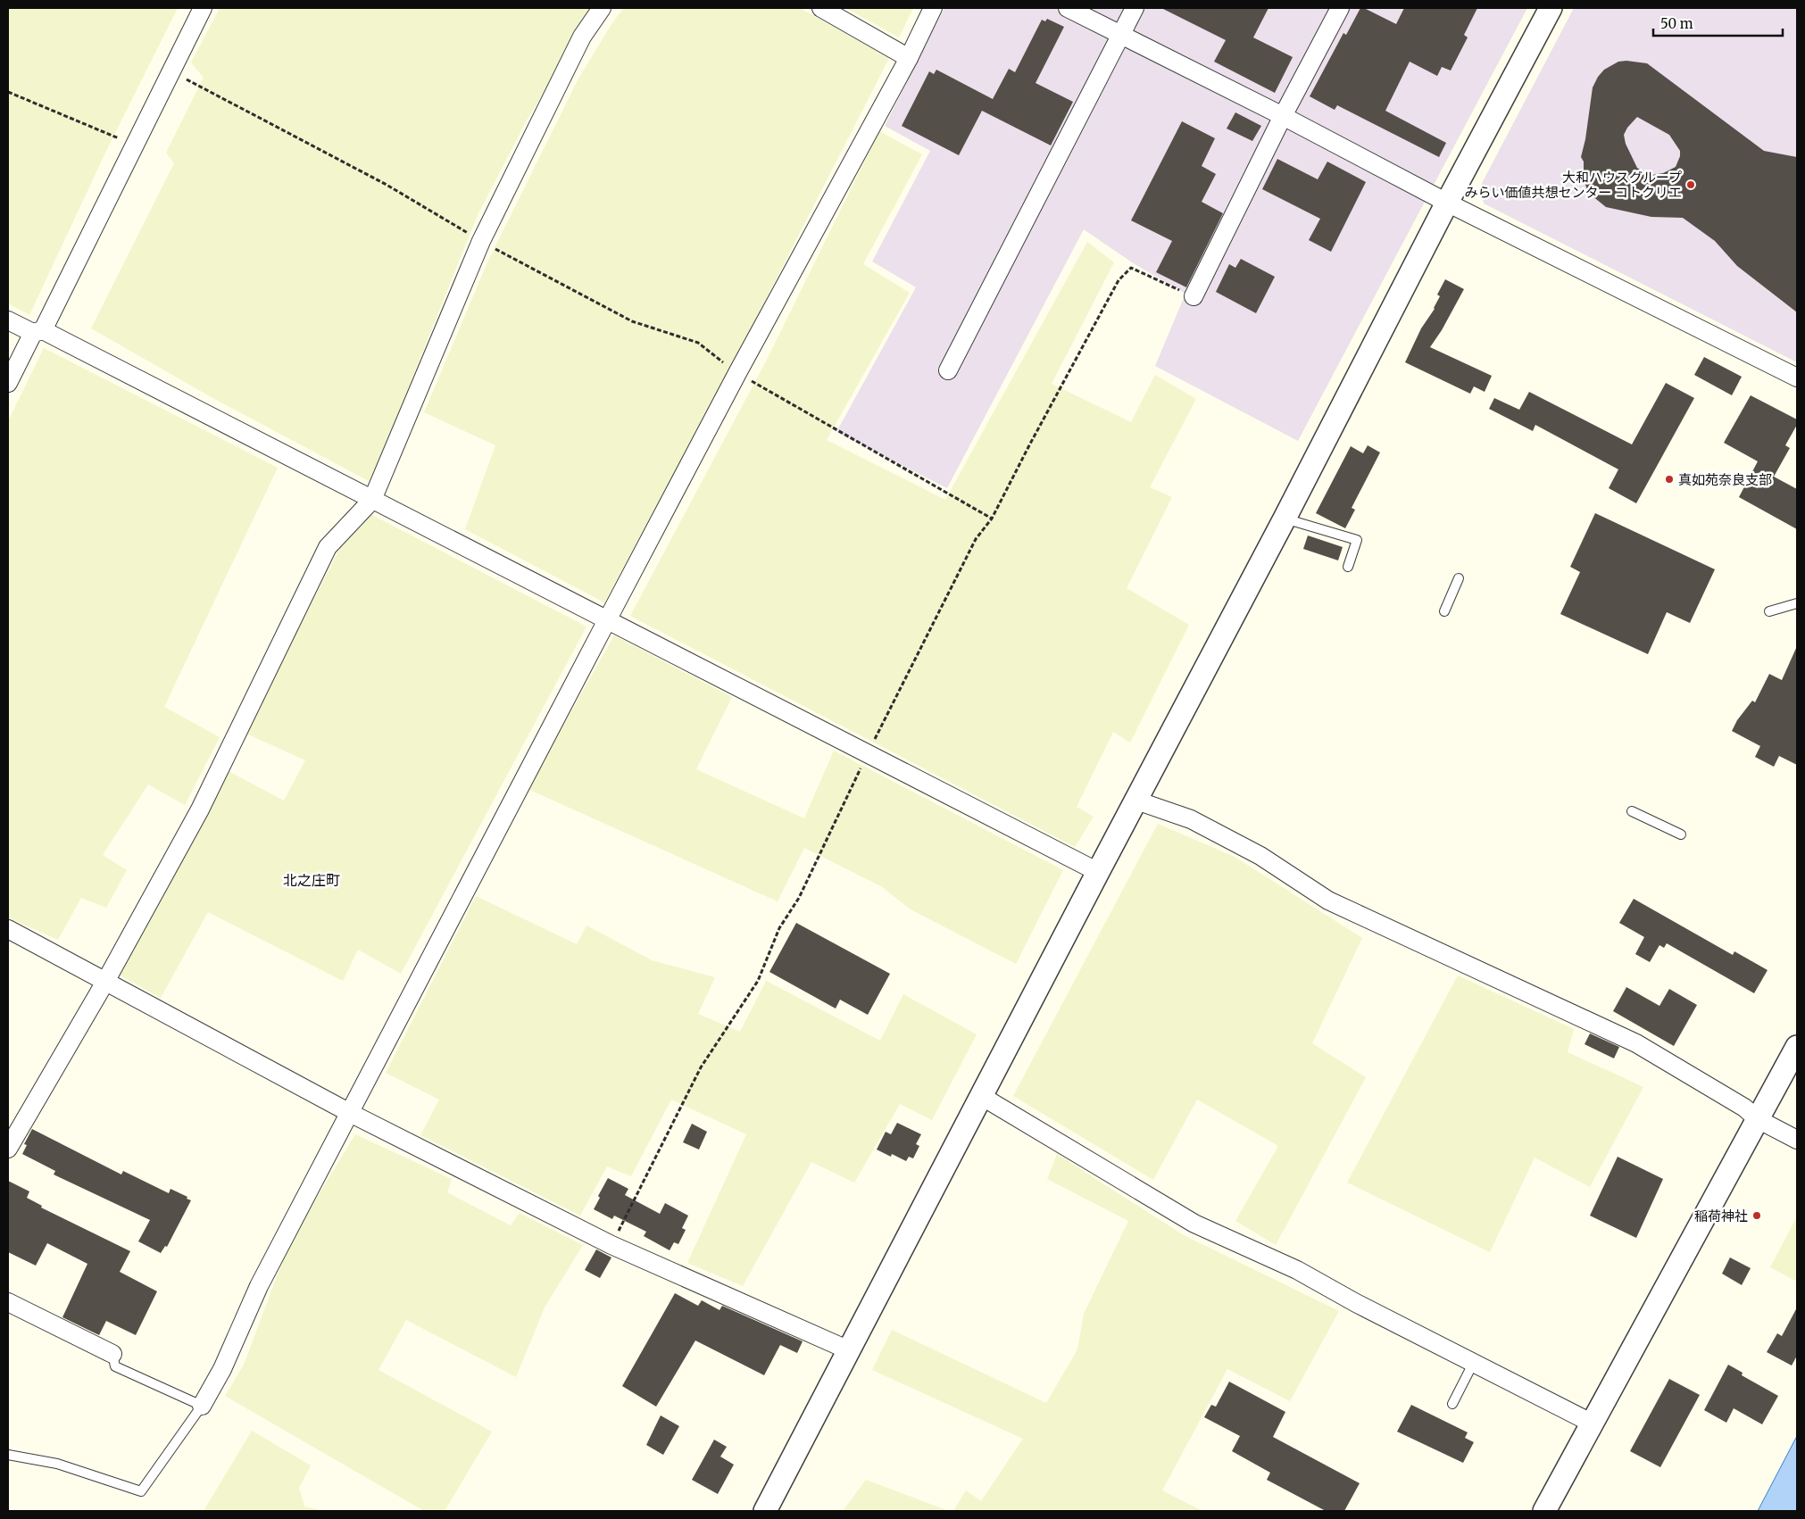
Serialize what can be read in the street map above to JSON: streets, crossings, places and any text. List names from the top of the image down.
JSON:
{
  "districts": ["北之庄町"],
  "places": ["大和ハウスグループ みらい価値共想センター コトクリエ", "真如苑奈良支部", "稲荷神社"],
  "scale_bar": "50 m"
}
